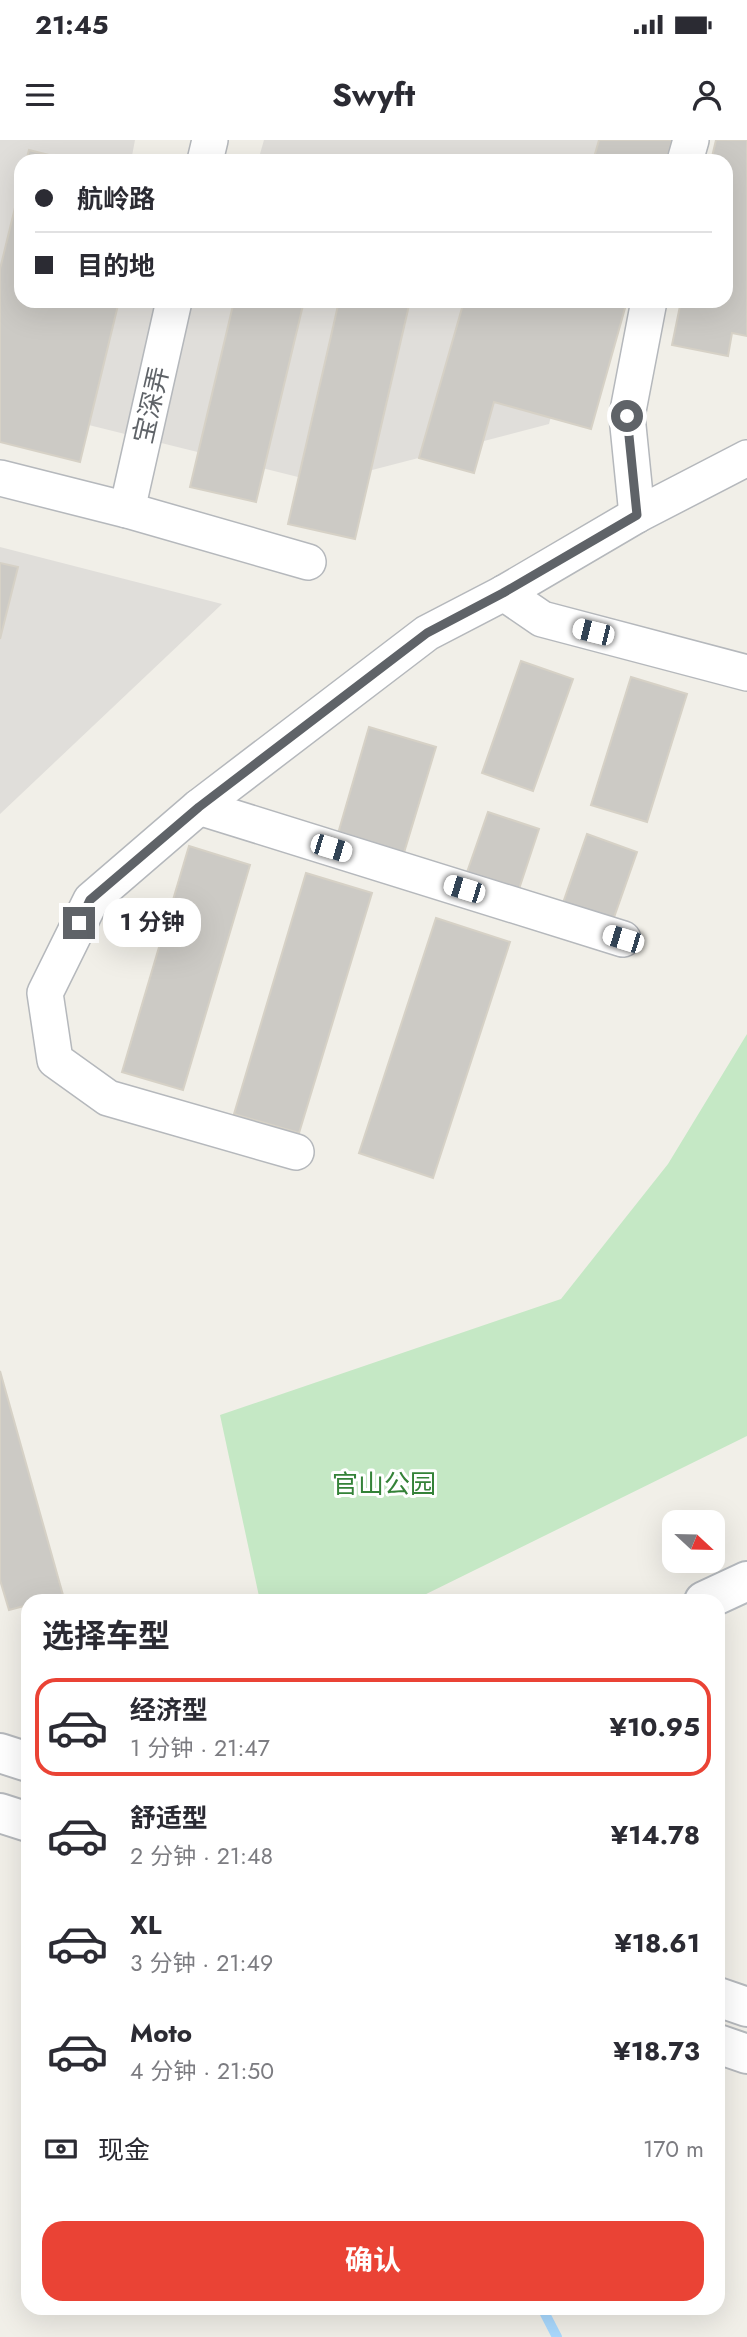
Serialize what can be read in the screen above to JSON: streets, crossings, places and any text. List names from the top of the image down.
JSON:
{
  "streets": {
    "street": ["宝深弄"]
  },
  "parks": ["官山公园"],
  "north": "right",
  "page": {
    "status": "21:45",
    "header": "Swyft",
    "banner": ["航岭路", "目的地"],
    "bubble": "1 分钟",
    "heading": "选择车型",
    "list": [
      {
        "name": "经济型",
        "note": "1 分钟 · 21:47",
        "value": "¥10.95"
      },
      {
        "name": "舒适型",
        "note": "2 分钟 · 21:48",
        "value": "¥14.78"
      },
      {
        "name": "XL",
        "note": "3 分钟 · 21:49",
        "value": "¥18.61"
      },
      {
        "name": "Moto",
        "note": "4 分钟 · 21:50",
        "value": "¥18.73"
      }
    ],
    "pay": ["现金", "170 m"],
    "buttons": "确认"
  }
}
